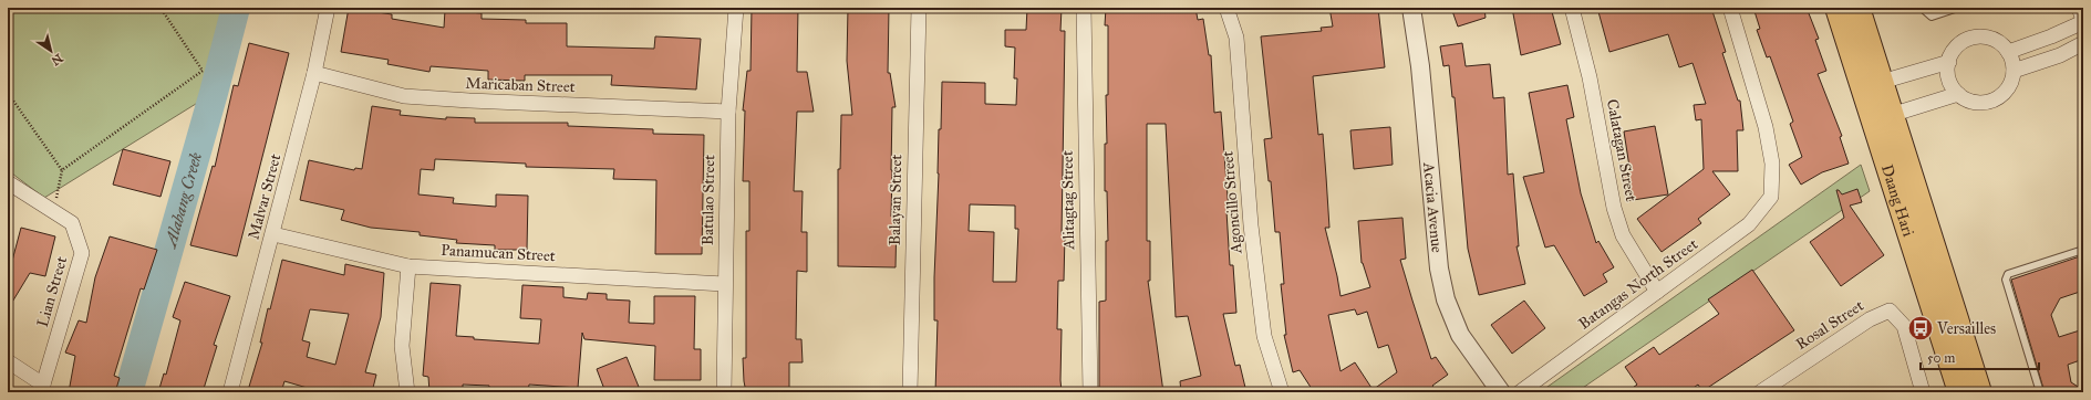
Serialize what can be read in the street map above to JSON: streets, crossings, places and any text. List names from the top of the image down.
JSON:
{
  "streets": {
    "main road": ["Daang Hari"],
    "street": [
      "Maricaban Street",
      "Calatagan Street",
      "Malvar Street",
      "Batulao Street",
      "Balayan Street",
      "Alitagtag Street",
      "Agoncillo Street",
      "Acacia Avenue",
      "Panamucan Street",
      "Batangas North Street",
      "Lian Street",
      "Rosal Street"
    ]
  },
  "crossings": [
    ["Maricaban Street", "Malvar Street"],
    ["Maricaban Street", "Batulao Street"],
    ["Calatagan Street", "Batangas North Street"],
    ["Malvar Street", "Panamucan Street"],
    ["Batulao Street", "Panamucan Street"]
  ],
  "water": ["Alabang Creek"],
  "places": {
    "bus stop": ["Versailles"]
  },
  "scale_bar": "50 m",
  "north": "bottom right"
}
